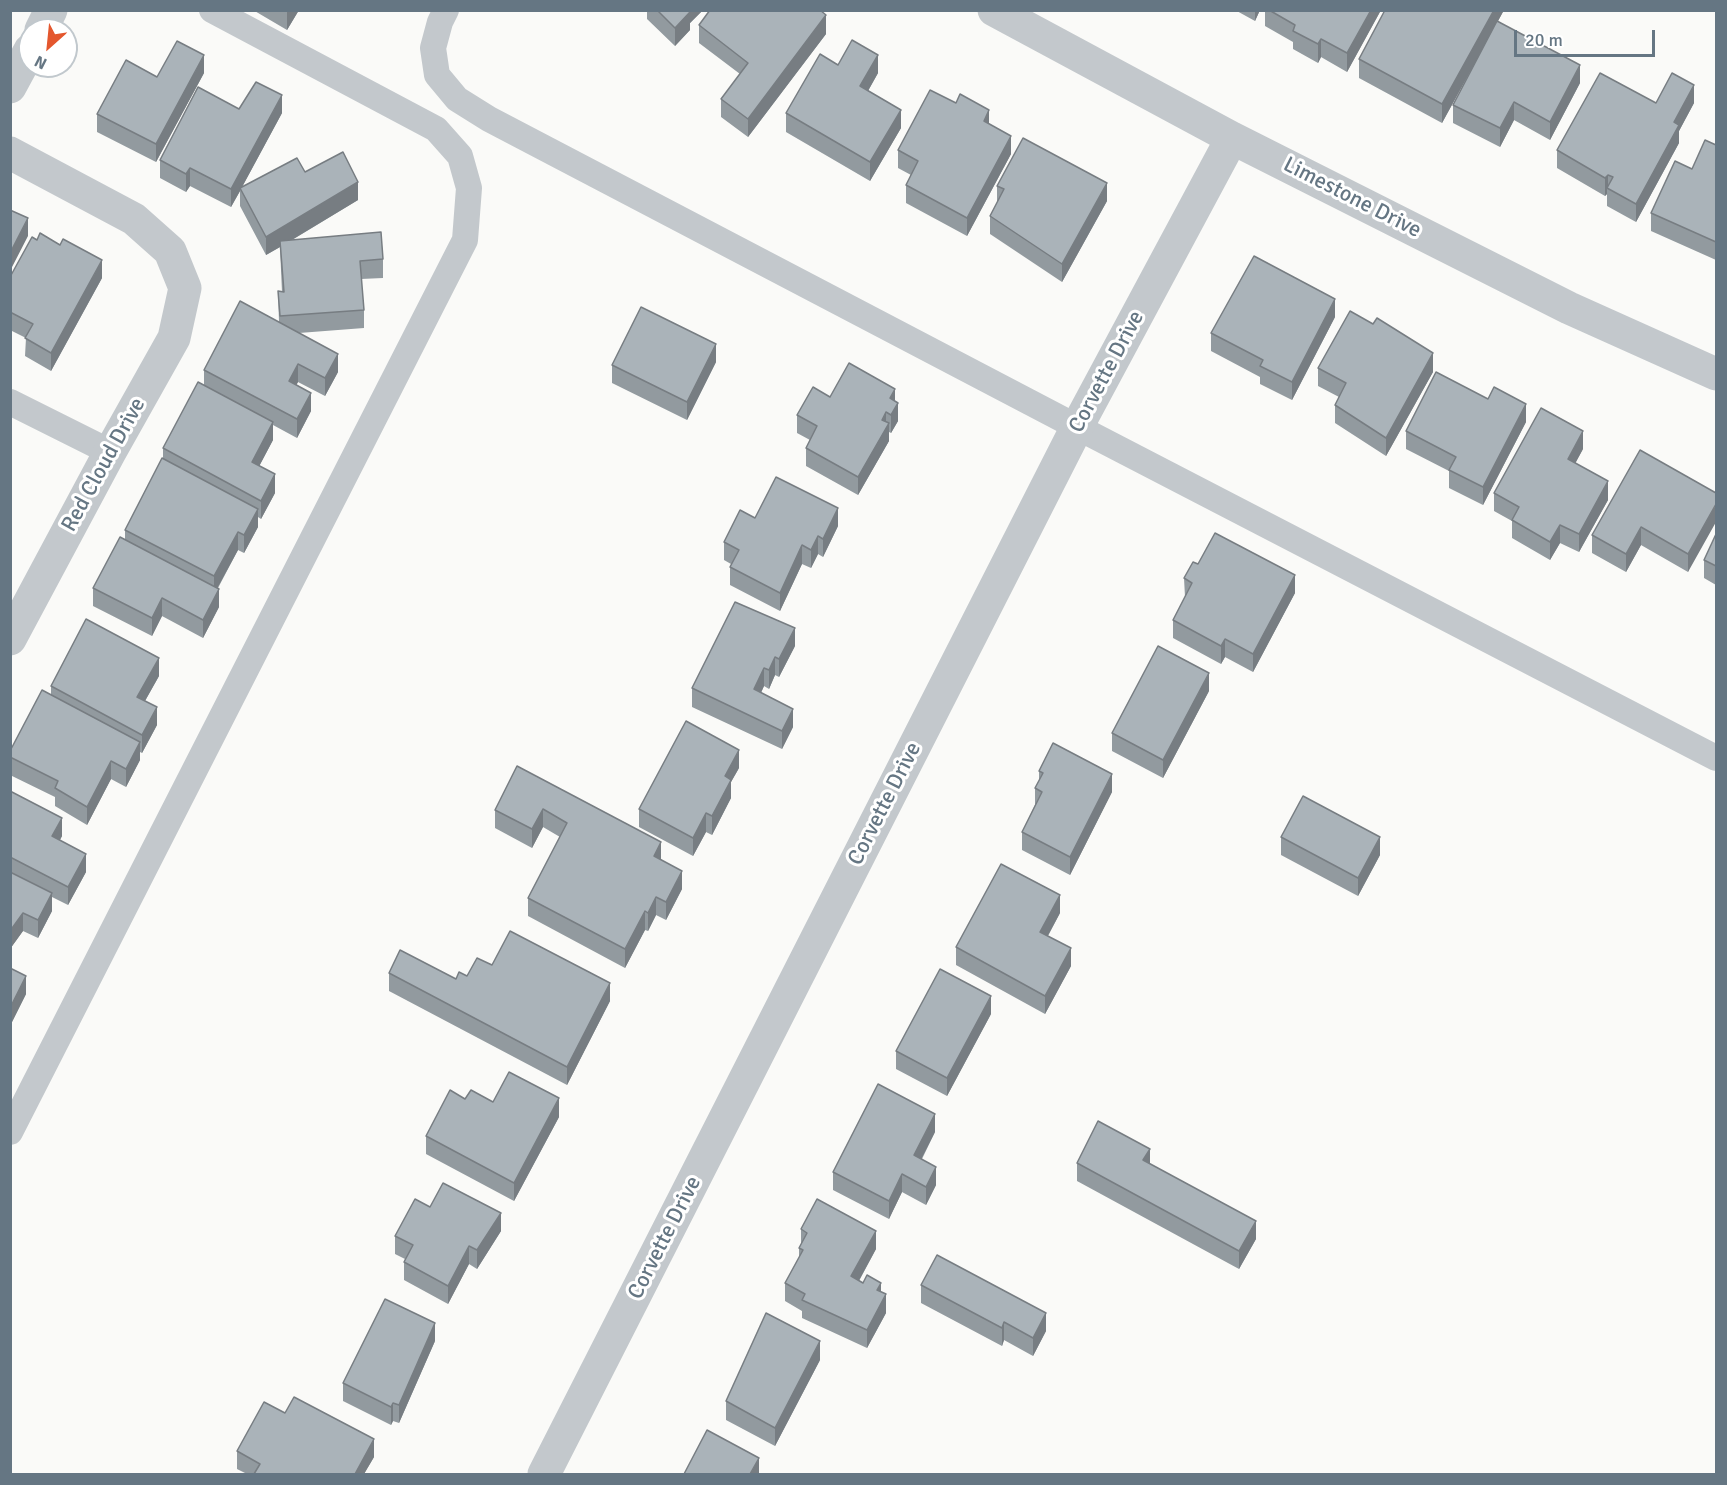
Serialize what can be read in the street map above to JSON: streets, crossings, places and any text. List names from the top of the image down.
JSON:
{
  "streets": {
    "street": ["Limestone Drive", "Corvette Drive", "Red Cloud Drive"]
  },
  "crossings": [
    ["Limestone Drive", "Corvette Drive"]
  ],
  "scale_bar": "20 m",
  "north": "bottom left"
}
